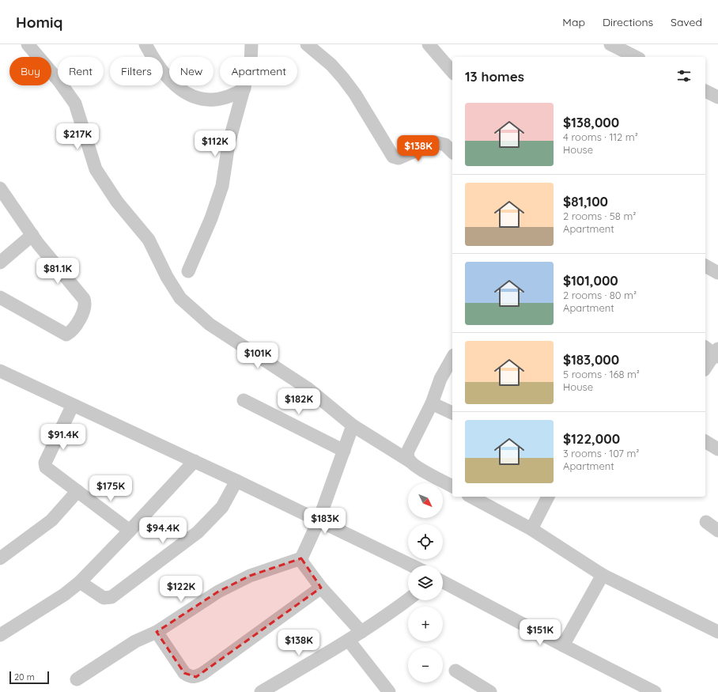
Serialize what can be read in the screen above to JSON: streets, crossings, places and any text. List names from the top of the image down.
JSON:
{
  "scale_bar": "20 m",
  "north": "bottom right",
  "page": {
    "header": "Homiq",
    "nav": ["Map", "Directions", "Saved"],
    "chip": [
      "Buy",
      "Rent",
      "Filters",
      "New",
      "Apartment"
    ],
    "heading": "13 homes",
    "list": [
      {
        "name": "$138,000",
        "note": "4 rooms · 112 m² · House"
      },
      {
        "name": "$81,100",
        "note": "2 rooms · 58 m² · Apartment"
      },
      {
        "name": "$101,000",
        "note": "2 rooms · 80 m² · Apartment"
      },
      {
        "name": "$183,000",
        "note": "5 rooms · 168 m² · House"
      },
      {
        "name": "$122,000",
        "note": "3 rooms · 107 m² · Apartment"
      }
    ],
    "price": [
      "$217K",
      "$112K",
      "$138K",
      "$81.1K",
      "$101K",
      "$182K",
      "$91.4K",
      "$175K",
      "$183K",
      "$94.4K",
      "$122K",
      "$151K",
      "$138K"
    ],
    "map_buttons": ["+", "−"],
    "scale": "20 m"
  }
}
